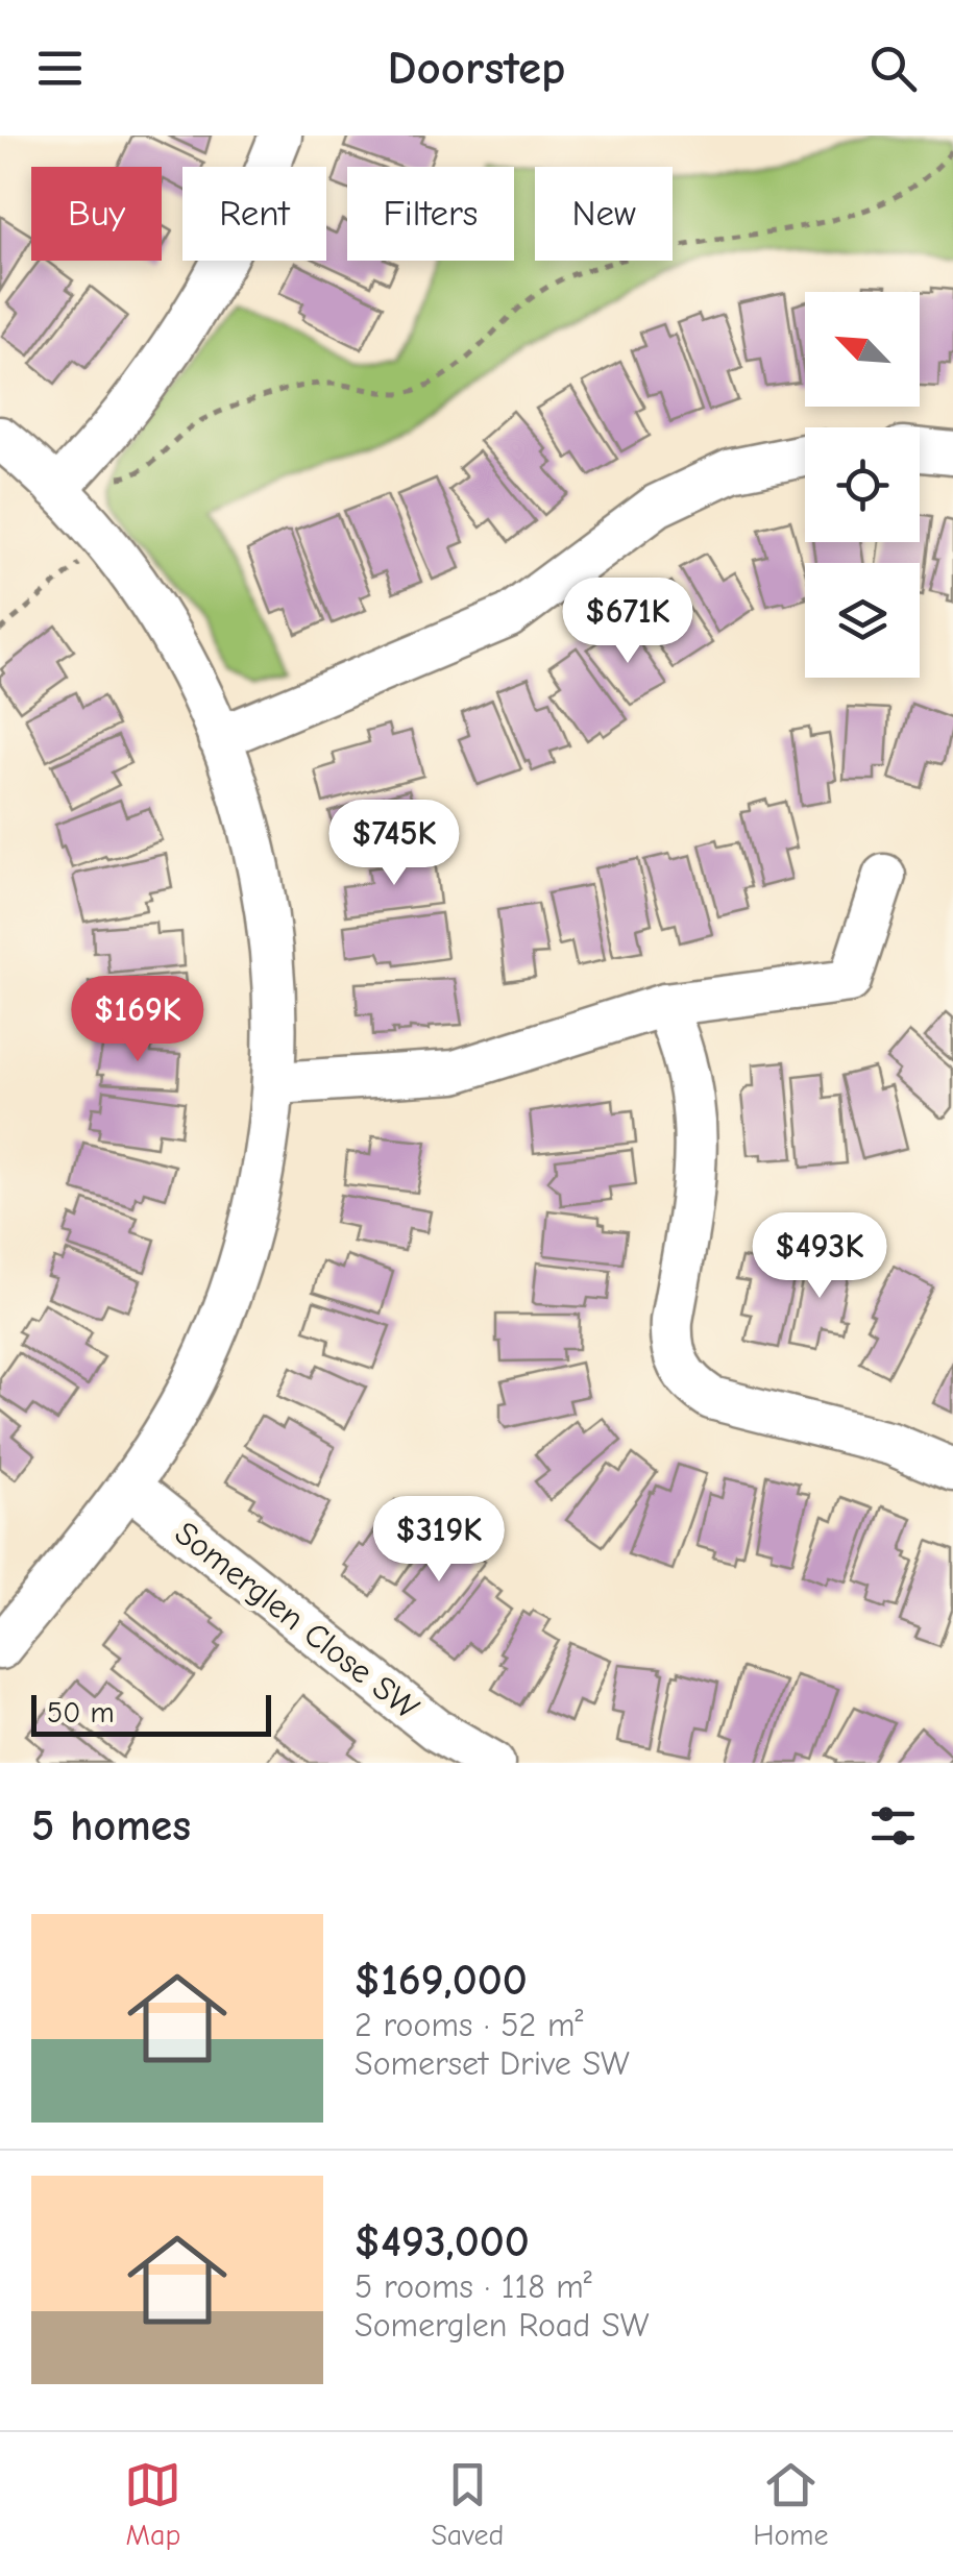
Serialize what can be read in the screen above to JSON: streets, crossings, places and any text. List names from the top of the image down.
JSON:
{
  "streets": {
    "street": ["Somerglen Close SW"]
  },
  "scale_bar": "50 m",
  "north": "top left",
  "page": {
    "header": "Doorstep",
    "chip": [
      "Buy",
      "Rent",
      "Filters",
      "New"
    ],
    "price": [
      "$671K",
      "$745K",
      "$169K",
      "$493K",
      "$319K"
    ],
    "scale": "50 m",
    "heading": "5 homes",
    "list": [
      {
        "name": "$169,000",
        "note": "2 rooms · 52 m² · Somerset Drive SW"
      },
      {
        "name": "$493,000",
        "note": "5 rooms · 118 m² · Somerglen Road SW"
      }
    ],
    "tabs": ["Map", "Saved", "Home"]
  }
}
